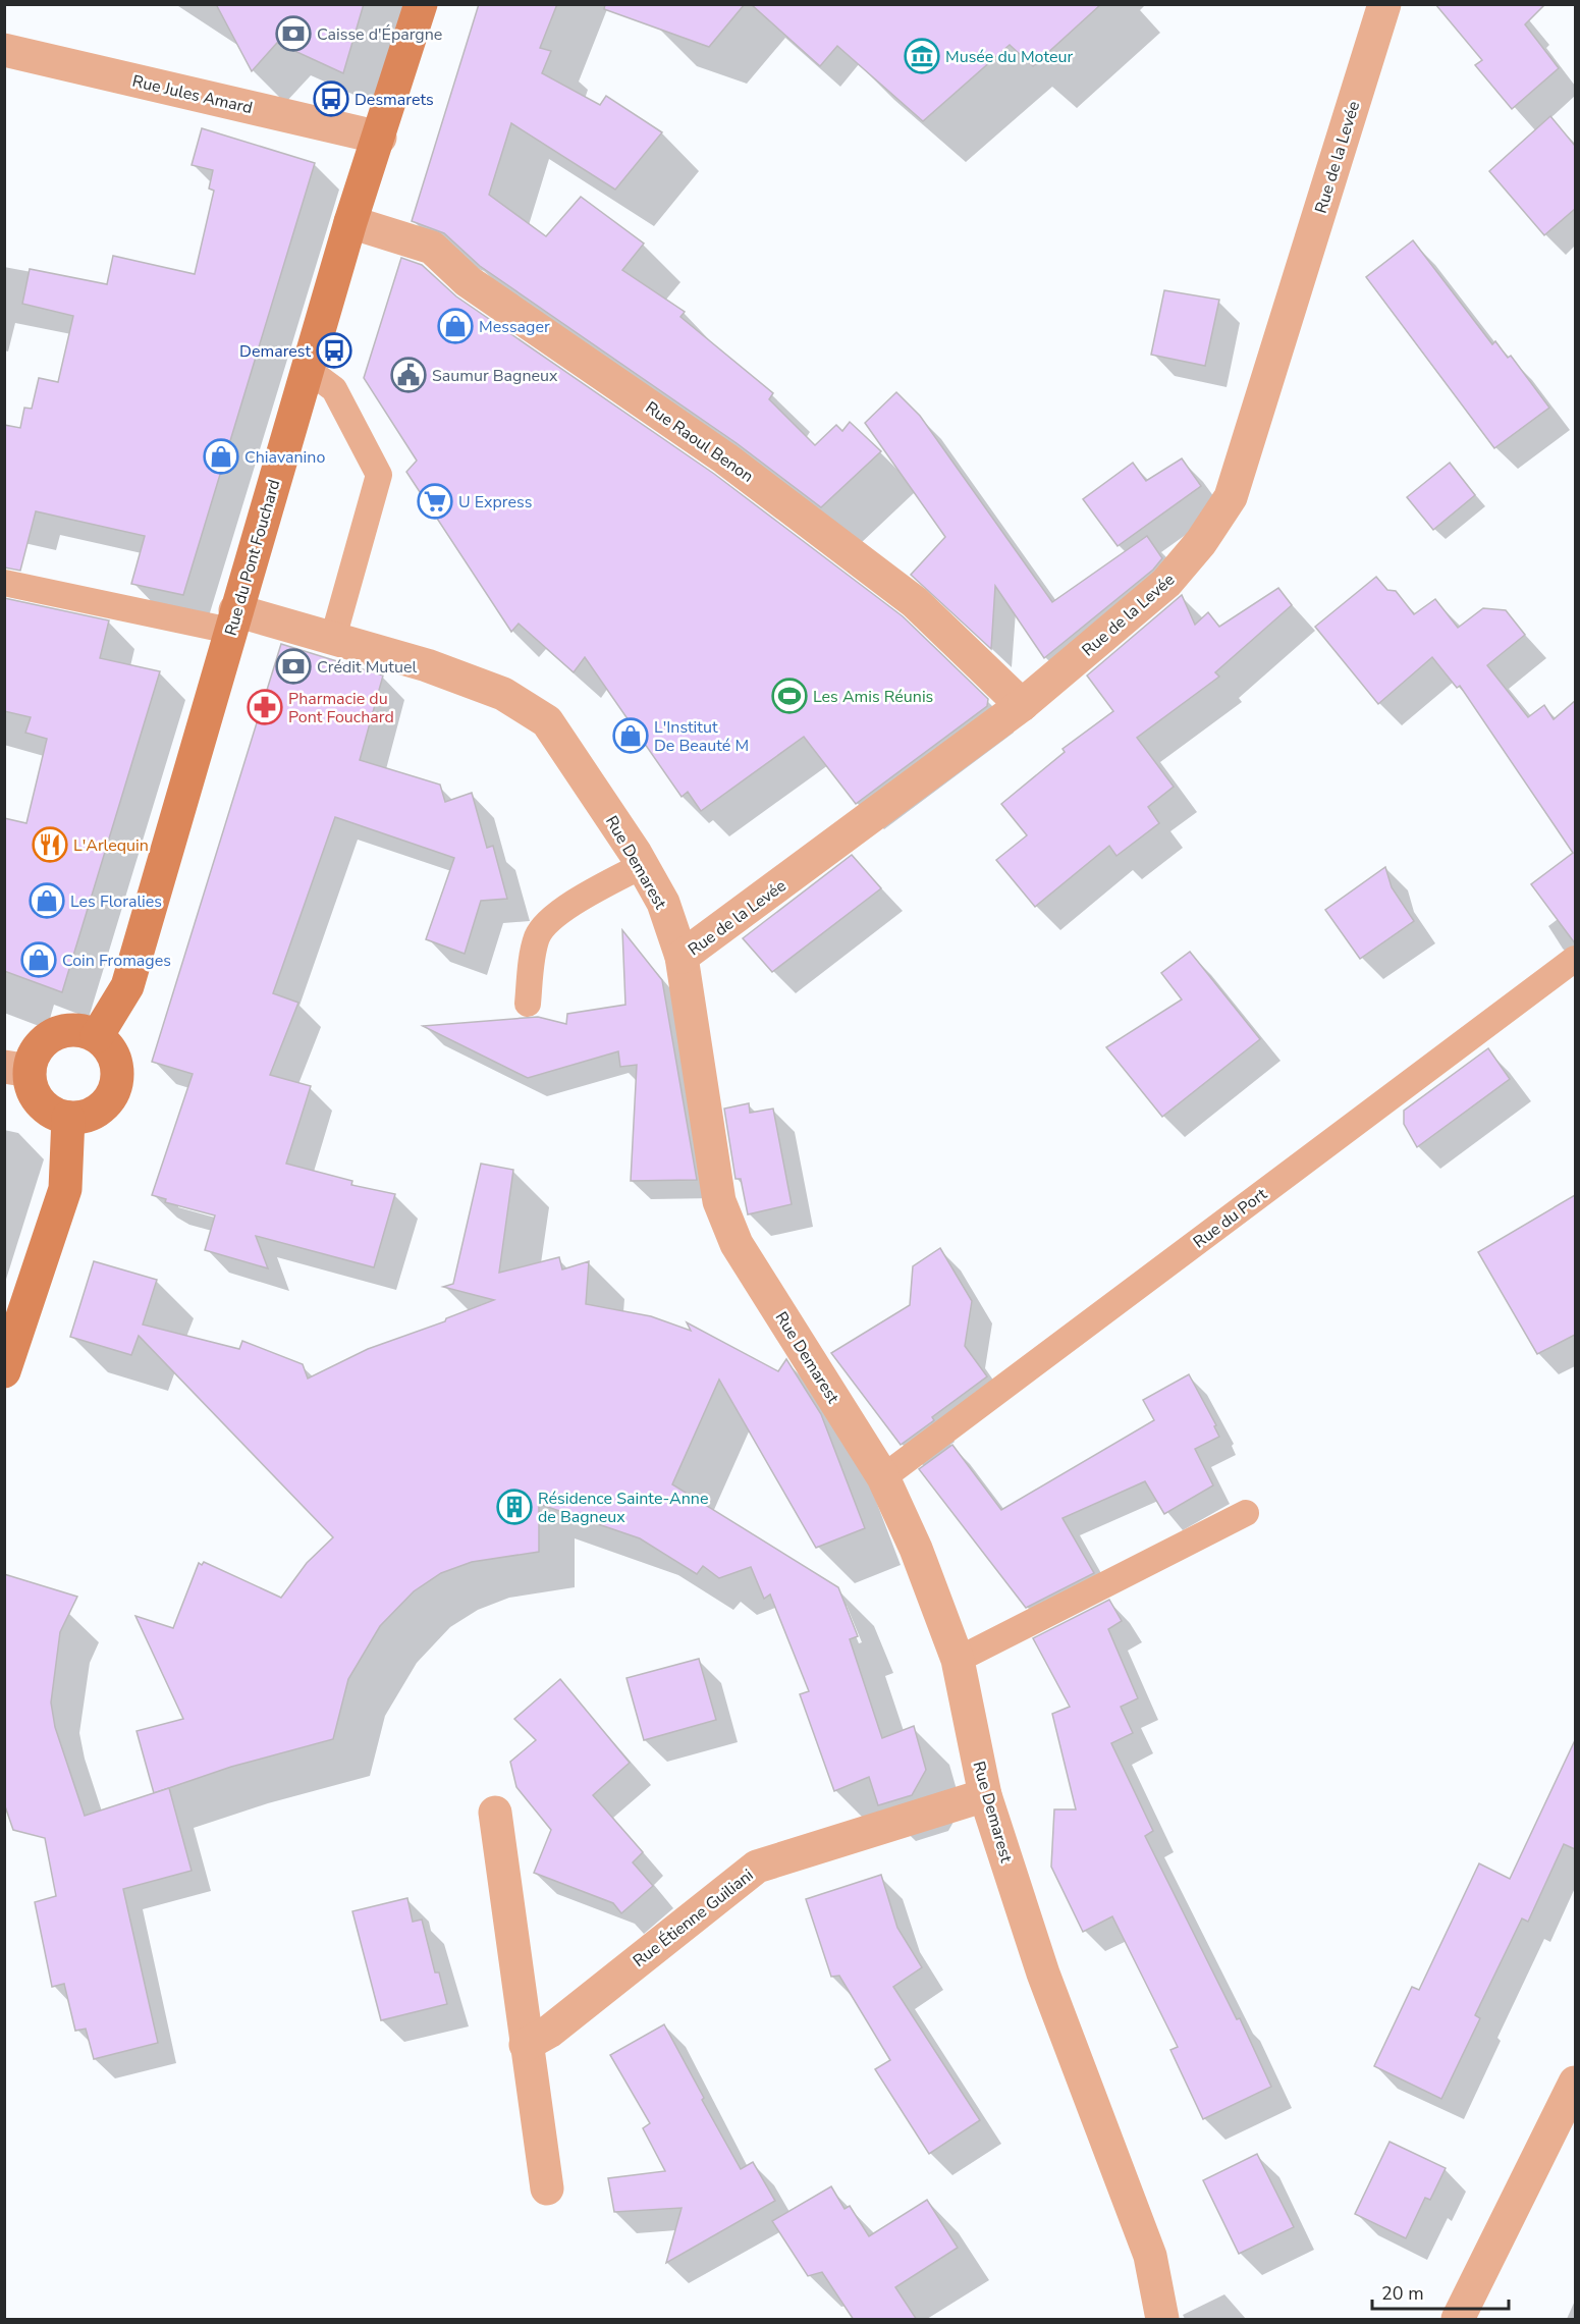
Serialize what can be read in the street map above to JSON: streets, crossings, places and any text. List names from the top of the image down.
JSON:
{
  "streets": {
    "main road": ["Rue du Pont Fouchard"],
    "street": [
      "Rue Jules Amard",
      "Rue de la Levée",
      "Rue Raoul Benon",
      "Rue Demarest",
      "Rue Étienne Guiliani"
    ],
    "lane": ["Rue du Port"]
  },
  "crossings": [
    ["Rue Jules Amard", "Rue du Pont Fouchard"],
    ["Rue de la Levée", "Rue Raoul Benon"],
    ["Rue de la Levée", "Rue Demarest"],
    ["Rue Raoul Benon", "Rue du Pont Fouchard"],
    ["Rue du Pont Fouchard", "Rue Demarest"],
    ["Rue Demarest", "Rue du Port"],
    ["Rue Demarest", "Rue Étienne Guiliani"]
  ],
  "places": {
    "bank": ["Caisse d'Épargne", "Crédit Mutuel"],
    "museum": ["Musée du Moteur"],
    "bus stop": ["Desmarets", "Demarest"],
    "shop": [
      "Messager",
      "Chiavanino",
      "L'Institut De Beauté M",
      "Les Floralies",
      "Coin Fromages"
    ],
    "public building": ["Saumur Bagneux"],
    "supermarket": ["U Express"],
    "sports": ["Les Amis Réunis"],
    "pharmacy": ["Pharmacie du Pont Fouchard"],
    "restaurant": ["L'Arlequin"],
    "building": ["Résidence Sainte-Anne de Bagneux"]
  },
  "scale_bar": "20 m"
}
